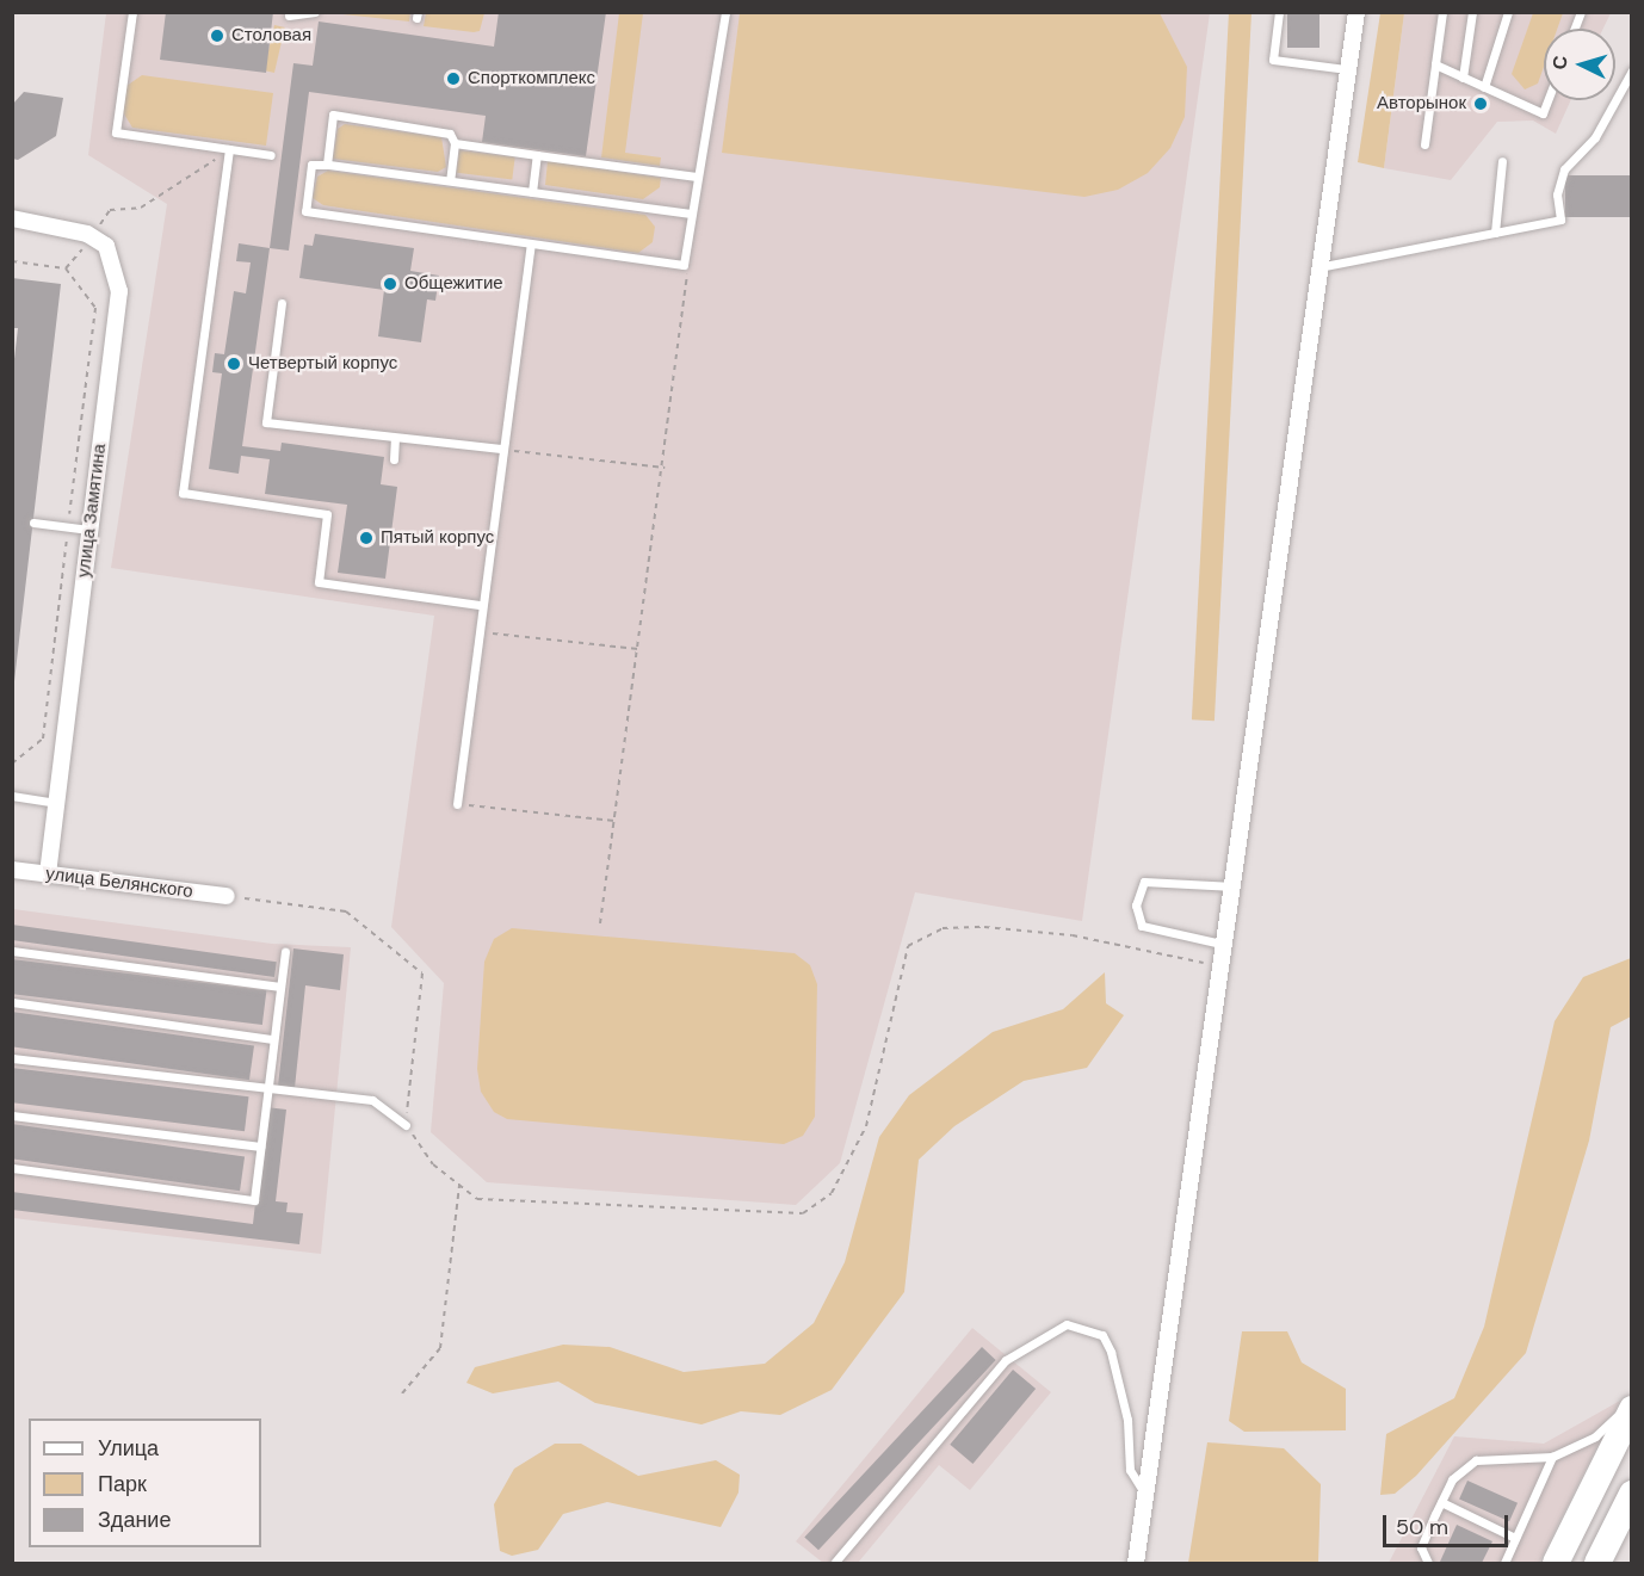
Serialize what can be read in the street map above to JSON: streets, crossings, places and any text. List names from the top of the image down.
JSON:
{
  "streets": {
    "street": ["улица Замятина", "улица Белянского"]
  },
  "crossings": [
    ["улица Замятина", "улица Белянского"]
  ],
  "places": [
    "Столовая",
    "Спорткомплекс",
    "Авторынок",
    "Общежитие",
    "Четвертый корпус",
    "Пятый корпус"
  ],
  "legend": ["Улица", "Парк", "Здание"],
  "scale_bar": "50 m",
  "north": "left"
}
